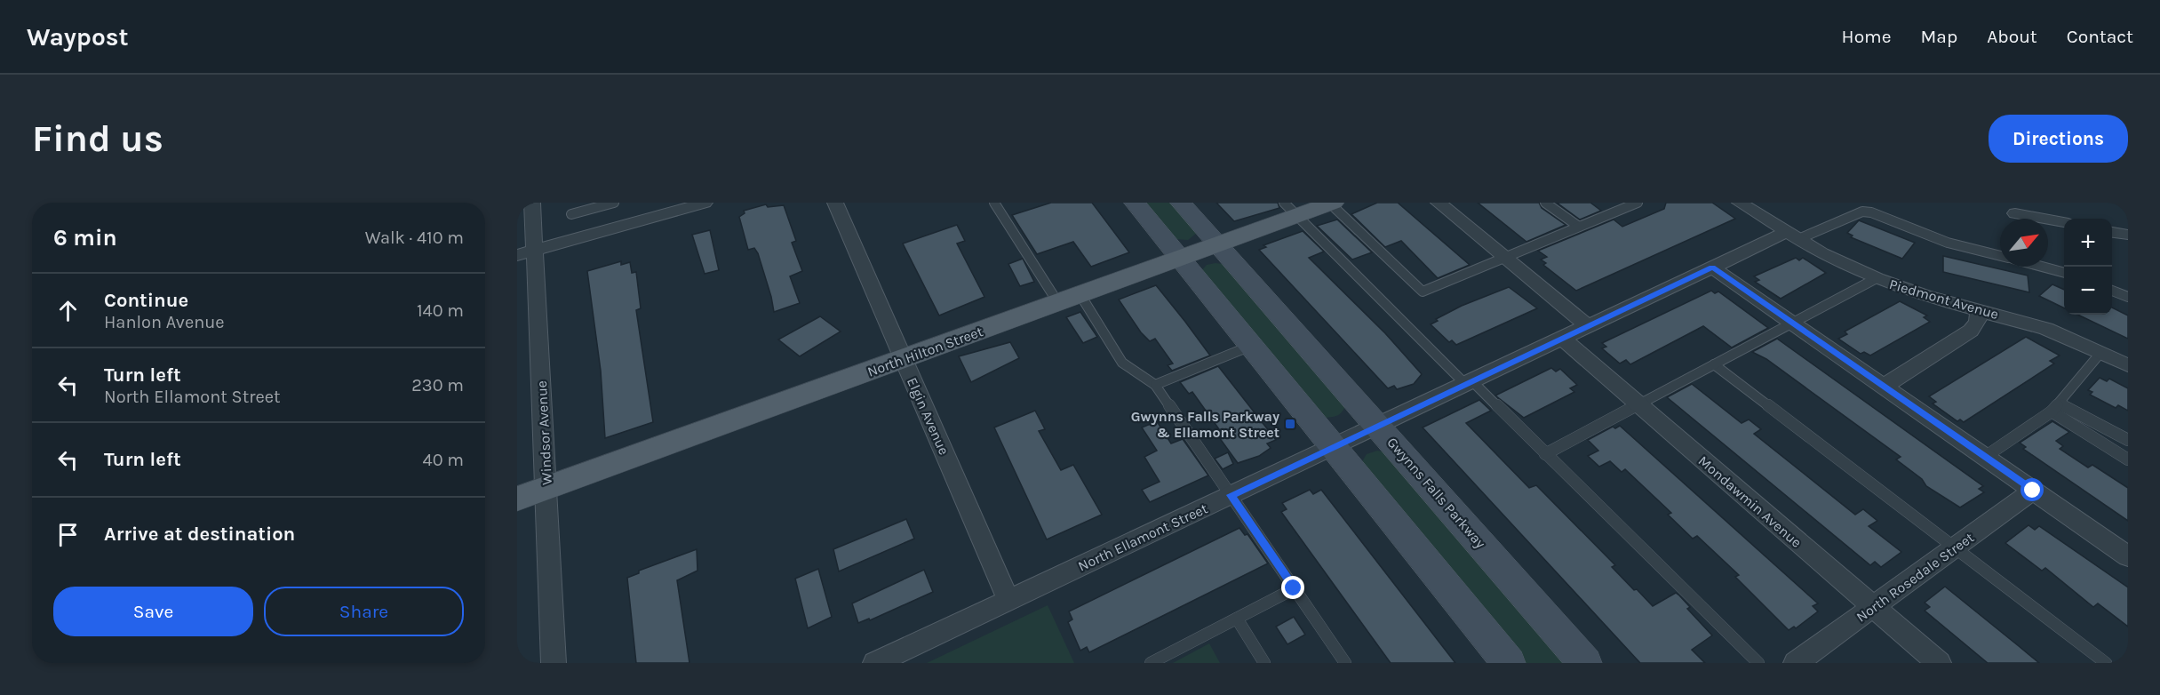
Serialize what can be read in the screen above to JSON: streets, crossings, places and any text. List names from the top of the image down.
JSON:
{
  "streets": {
    "main road": ["North Hilton Street", "Gwynns Falls Parkway"],
    "street": [
      "Piedmont Avenue",
      "Elgin Avenue",
      "Windsor Avenue",
      "Mondawmin Avenue",
      "North Ellamont Street",
      "North Rosedale Street"
    ]
  },
  "crossings": [
    ["Piedmont Avenue", "North Ellamont Street"],
    ["North Hilton Street", "Elgin Avenue"],
    ["North Hilton Street", "Windsor Avenue"],
    ["North Hilton Street", "Gwynns Falls Parkway"],
    ["Elgin Avenue", "North Ellamont Street"],
    ["Gwynns Falls Parkway", "North Ellamont Street"],
    ["Mondawmin Avenue", "North Ellamont Street"],
    ["Mondawmin Avenue", "North Rosedale Street"]
  ],
  "places": {
    "transit": ["Gwynns Falls Parkway & Ellamont Street"]
  },
  "north": "top right",
  "page": {
    "header": "Waypost",
    "nav": [
      "Home",
      "Map",
      "About",
      "Contact"
    ],
    "buttons": [
      "Directions",
      ["Save", "Share"]
    ],
    "title": "Find us",
    "heading": ["6 min", "Walk · 410 m"],
    "map_buttons": ["+", "−"],
    "list": [
      ["Continue", "Hanlon Avenue", "140 m"],
      ["Turn left", "North Ellamont Street", "230 m"],
      ["Turn left", "40 m"],
      "Arrive at destination"
    ]
  }
}
